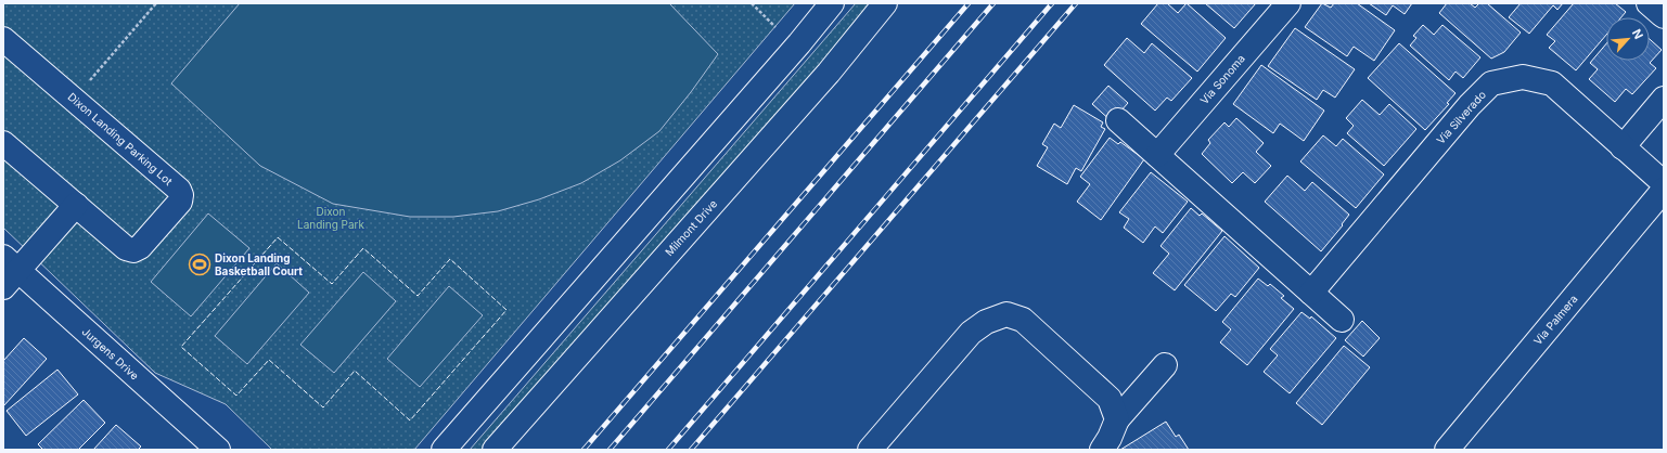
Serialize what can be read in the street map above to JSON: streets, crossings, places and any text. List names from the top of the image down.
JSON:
{
  "streets": {
    "street": [
      "Via Sonoma",
      "Via Silverado",
      "Dixon Landing Parking Lot",
      "Milmont Drive",
      "Via Palmera",
      "Jurgens Drive"
    ]
  },
  "parks": ["Dixon Landing Park"],
  "places": {
    "sports": ["Dixon Landing Basketball Court"]
  },
  "north": "top right"
}
